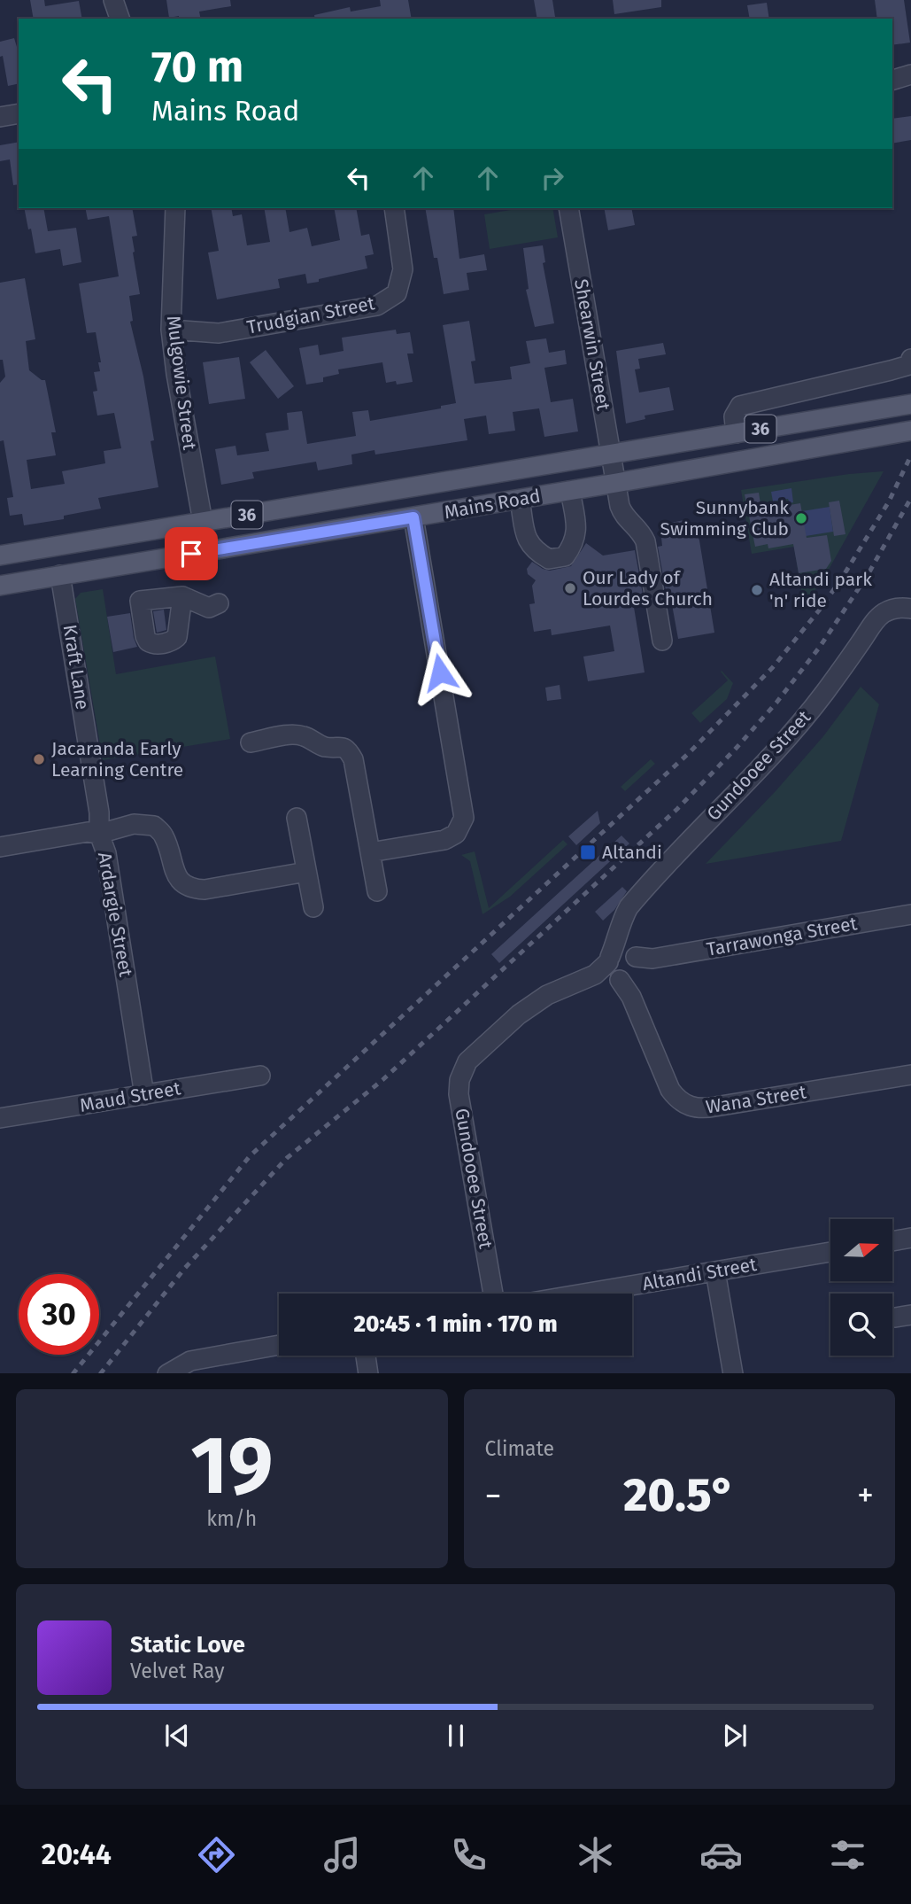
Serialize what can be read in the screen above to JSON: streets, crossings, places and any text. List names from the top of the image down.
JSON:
{
  "streets": {
    "main road": ["36", "Mains Road"],
    "street": [
      "Trudgian Street",
      "Shearwin Street",
      "Mulgowie Street",
      "Kraft Lane",
      "Gundooee Street",
      "Ardargie Street",
      "Tarrawonga Street",
      "Maud Street",
      "Wana Street",
      "Altandi Street"
    ]
  },
  "crossings": [
    ["Trudgian Street", "Mulgowie Street"],
    ["Shearwin Street", "Mains Road"],
    ["Mulgowie Street", "Mains Road"],
    ["Mains Road", "Kraft Lane"],
    ["Kraft Lane", "Ardargie Street"],
    ["Gundooee Street", "Tarrawonga Street"],
    ["Gundooee Street", "Wana Street"],
    ["Ardargie Street", "Maud Street"],
    ["Tarrawonga Street", "Wana Street"]
  ],
  "places": {
    "other": [
      "Sunnybank Swimming Club",
      "Our Lady of Lourdes Church",
      "Altandi park 'n' ride",
      "Jacaranda Early Learning Centre"
    ],
    "transit": ["Altandi"]
  },
  "north": "right",
  "page": {
    "turn": ["70 m", "Mains Road"],
    "limit": "30",
    "trip": "20:45 · 1 min · 170 m",
    "tile": [
      ["19", "km/h"],
      "Climate"
    ],
    "heat": ["−", "20.5°", "+"],
    "song": ["Static Love", "Velvet Ray"],
    "tabs": "20:44"
  }
}
